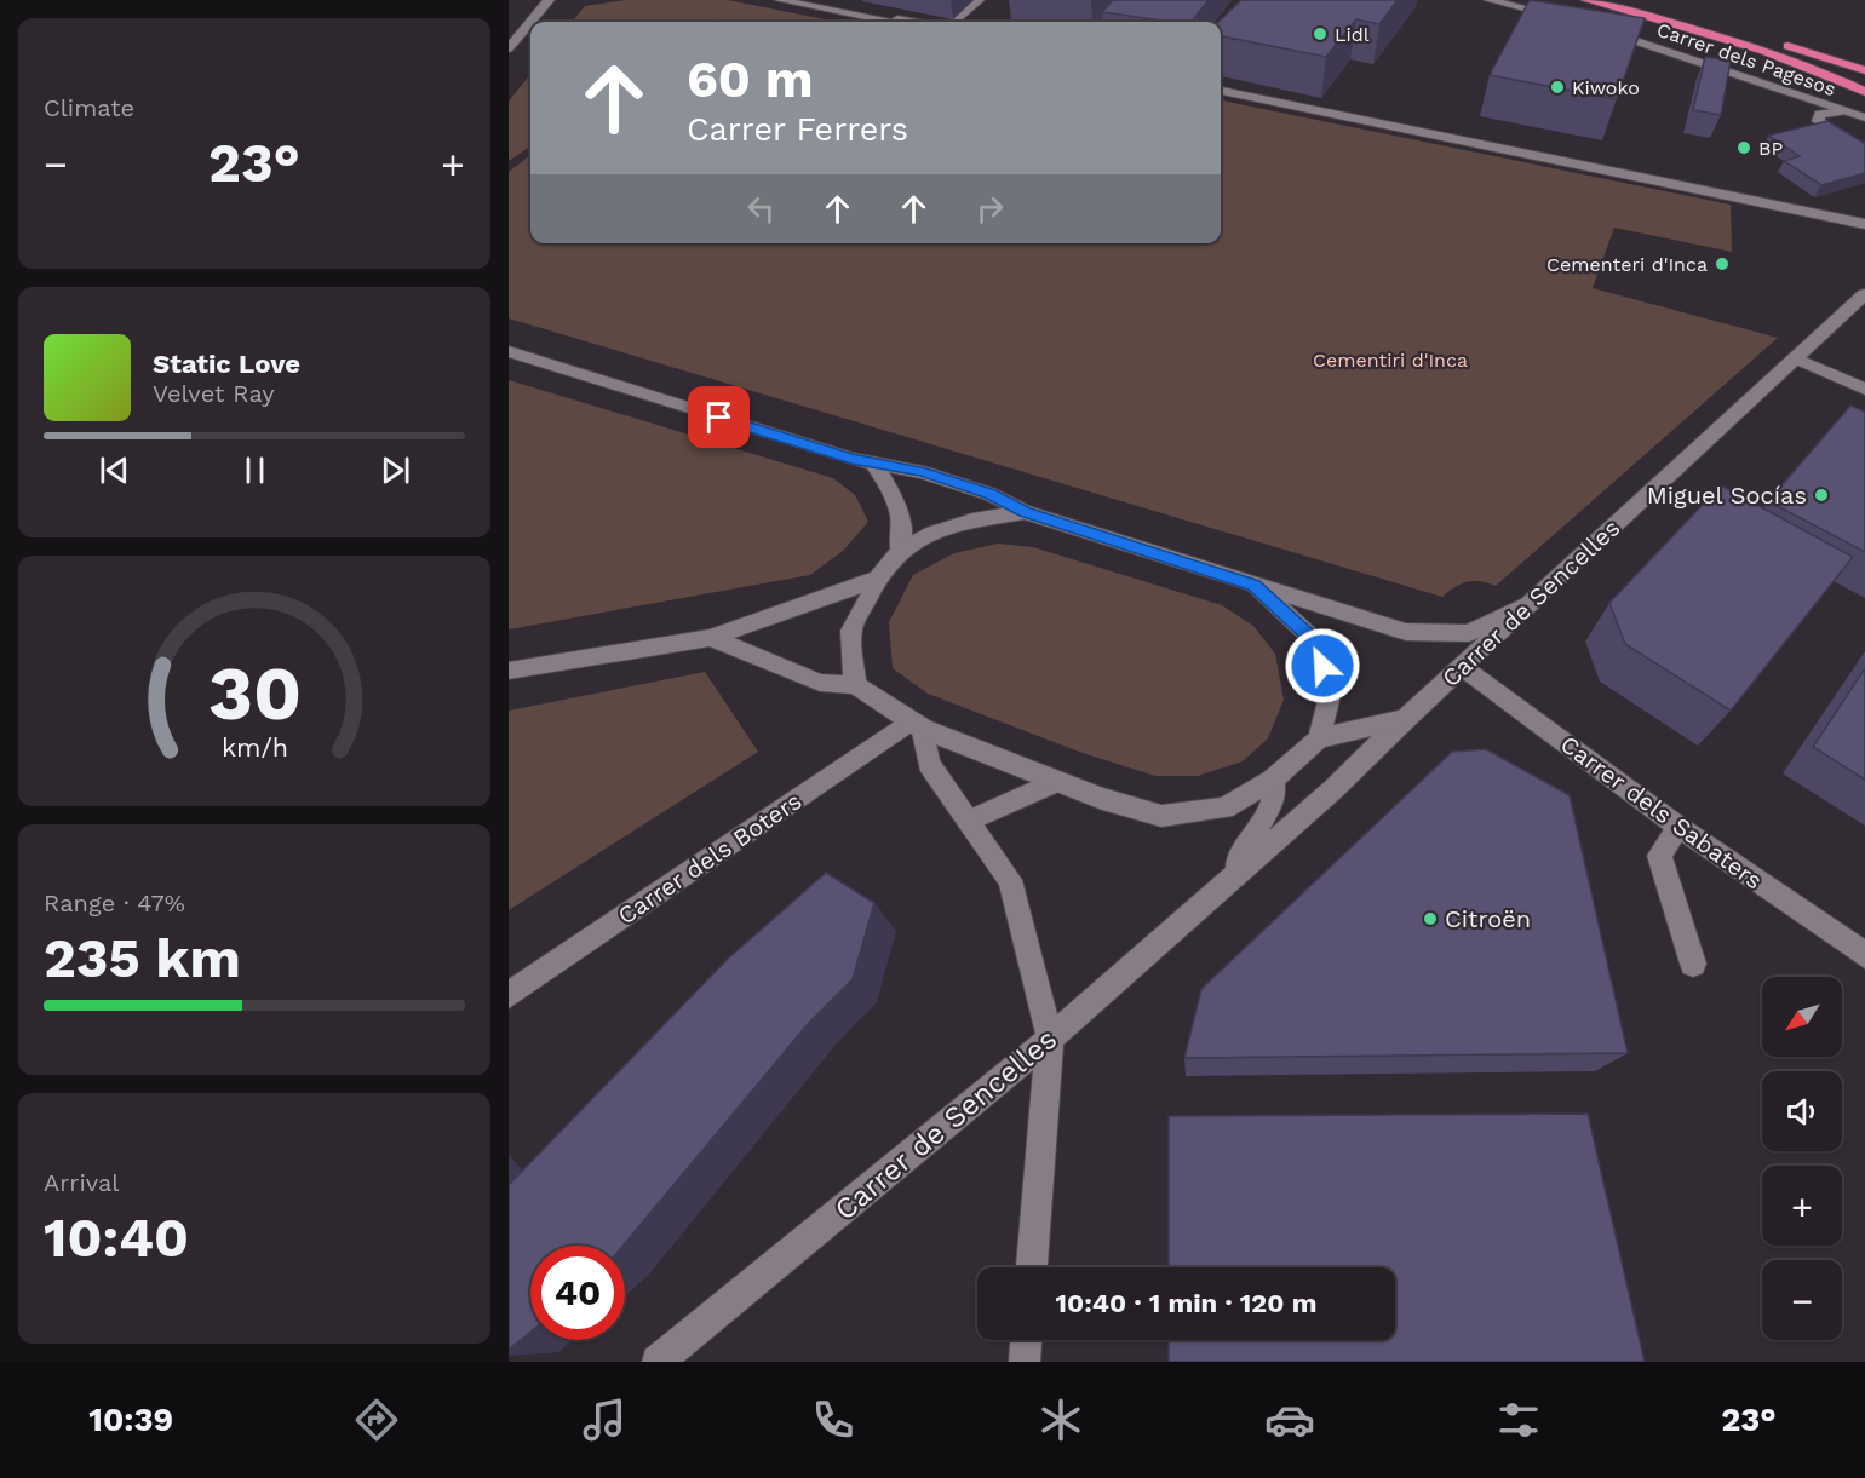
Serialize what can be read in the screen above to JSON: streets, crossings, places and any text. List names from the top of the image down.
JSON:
{
  "streets": {
    "street": [
      "Carrer dels Pagesos",
      "Carrer de Sencelles",
      "Carrer dels Sabaters",
      "Carrer dels Boters"
    ]
  },
  "crossings": [
    ["Carrer de Sencelles", "Carrer dels Sabaters"]
  ],
  "parks": ["Cementiri d'Inca"],
  "places": [
    "Lidl",
    "Kiwoko",
    "BP",
    "Cementeri d'Inca",
    "Miguel Socías",
    "Citroën"
  ],
  "north": "bottom left",
  "page": {
    "tile": [
      "Climate",
      ["Range · 47%", "235 km"],
      ["Arrival", "10:40"]
    ],
    "turn": ["60 m", "Carrer Ferrers"],
    "heat": ["−", "23°", "+"],
    "song": ["Static Love", "Velvet Ray"],
    "map_buttons": ["+", "−"],
    "limit": "40",
    "trip": "10:40 · 1 min · 120 m",
    "tabs": ["10:39", "23°"],
    "gauge": ["30", "km/h"]
  }
}
